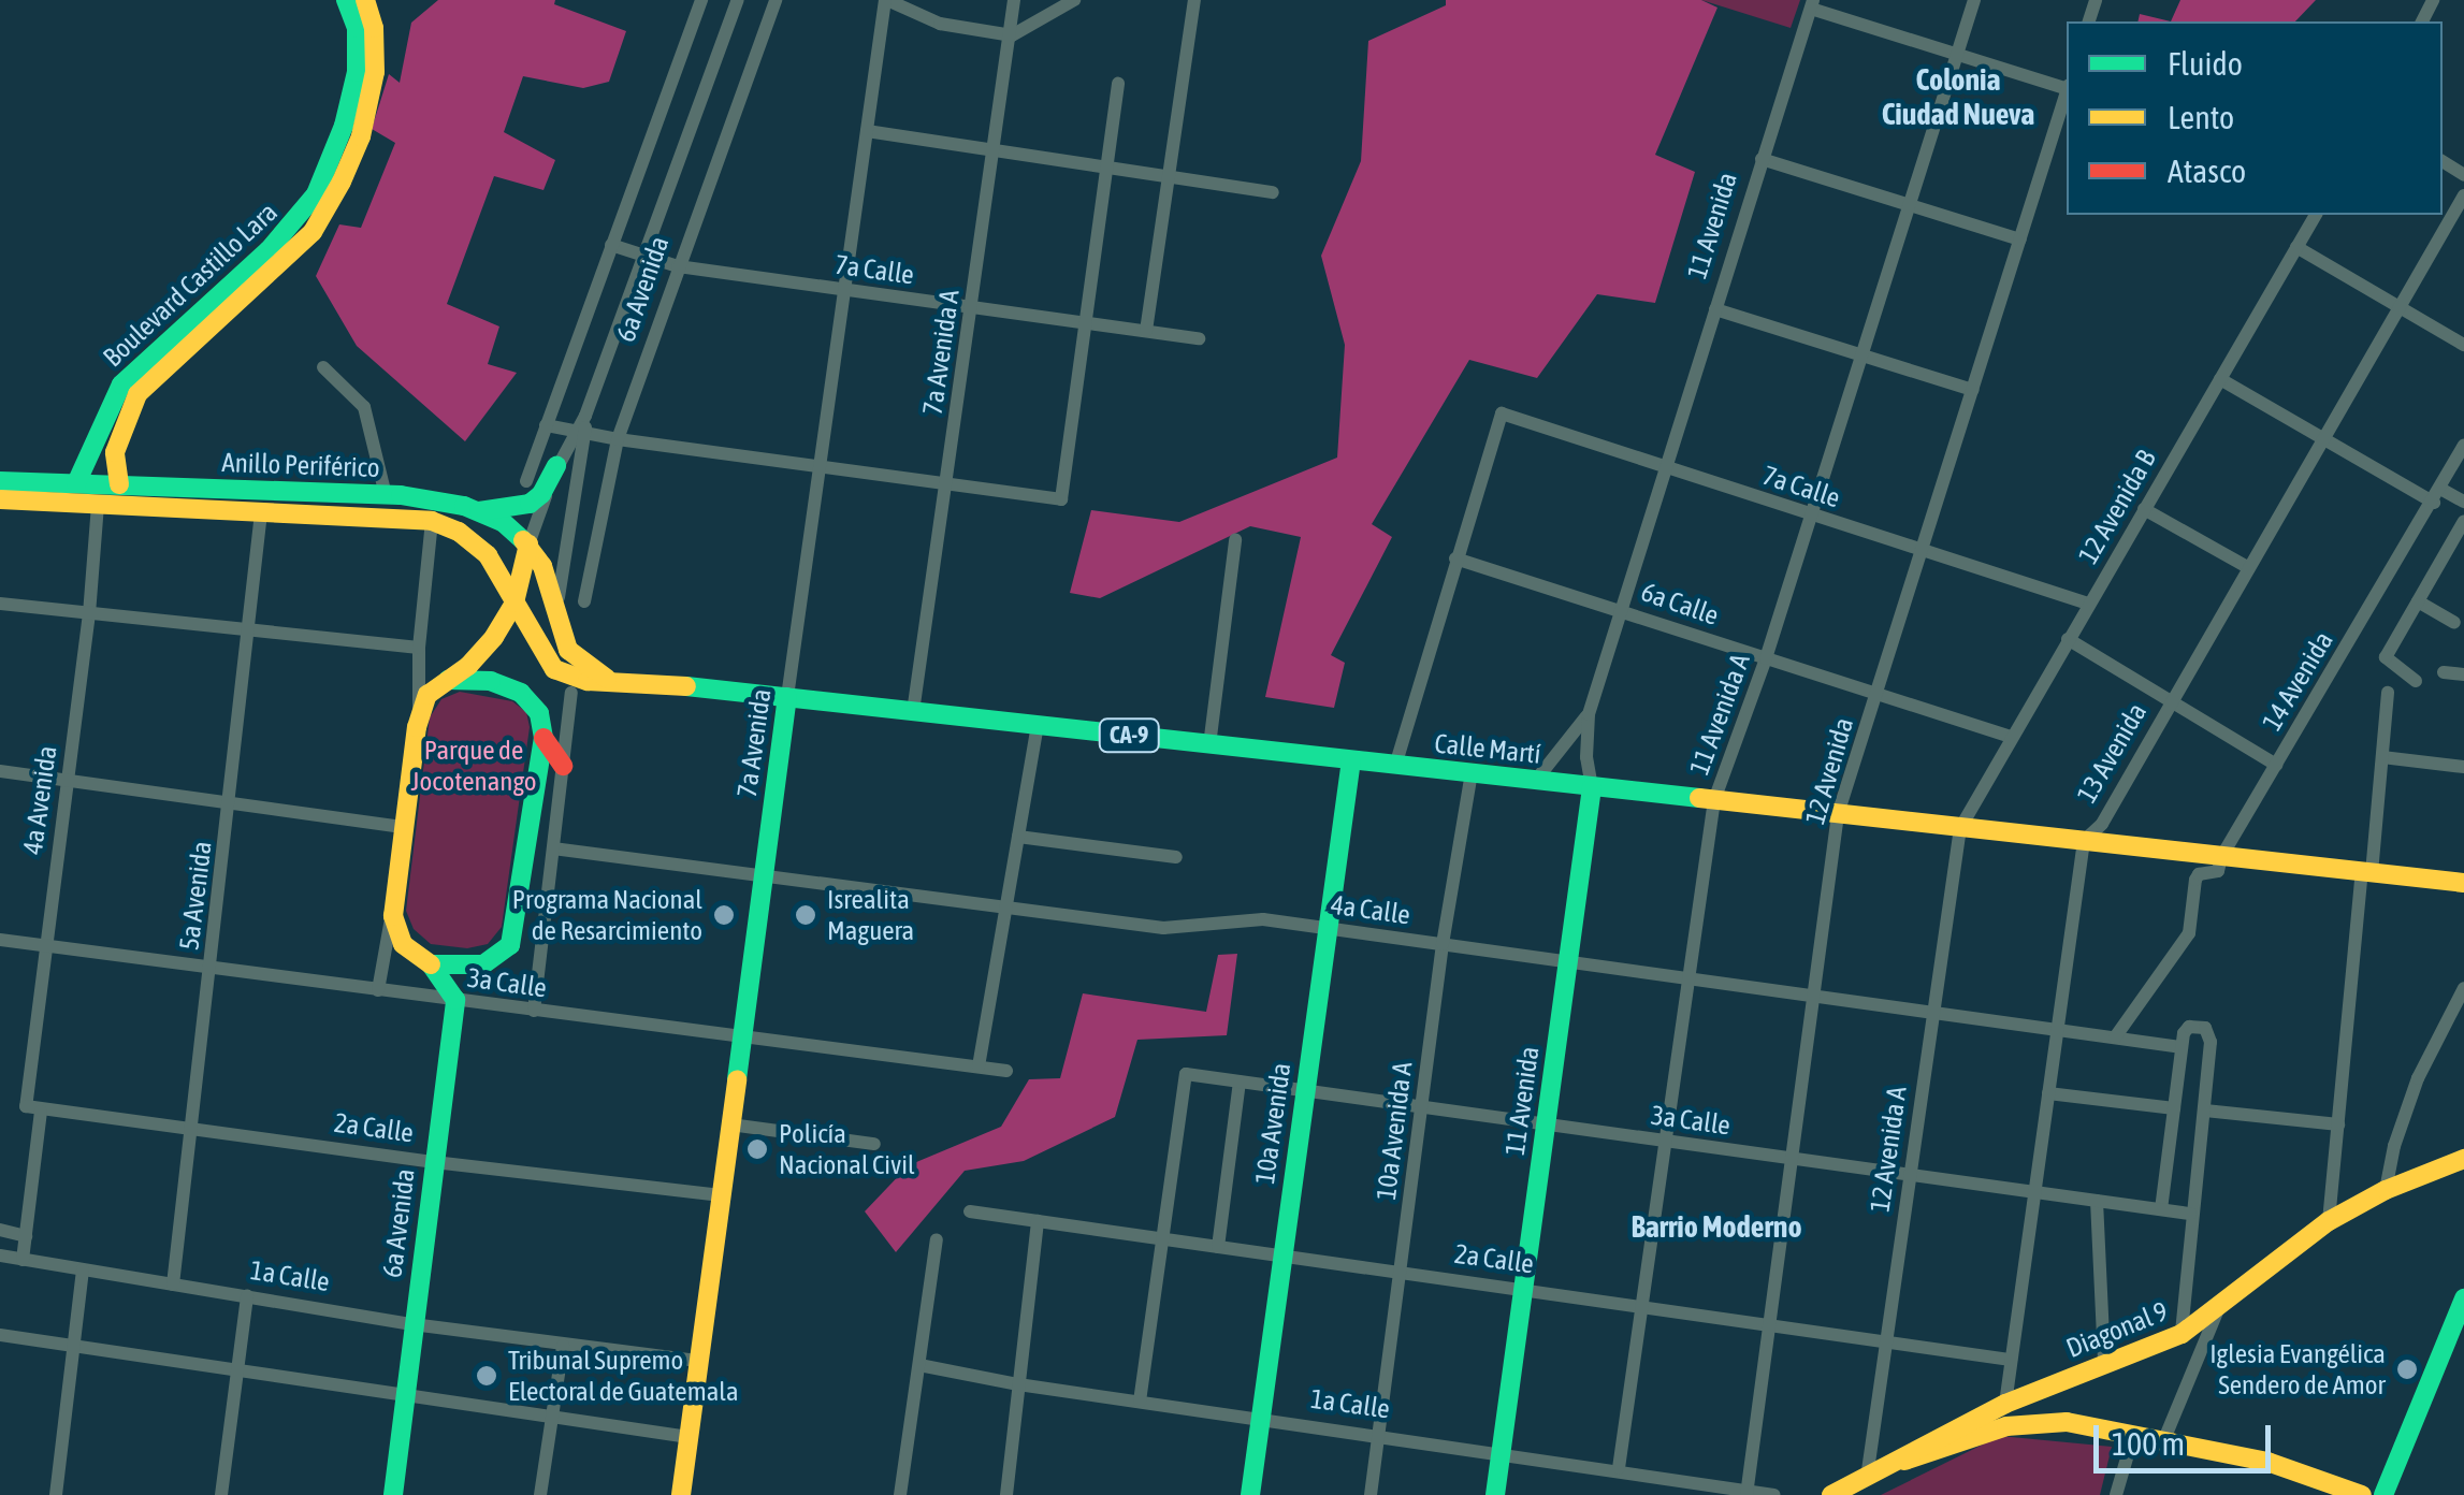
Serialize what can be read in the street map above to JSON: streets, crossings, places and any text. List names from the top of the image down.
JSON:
{
  "streets": {
    "main road": [
      "11 Avenida",
      "Boulevard Castillo Lara",
      "6a Avenida",
      "Anillo Periférico",
      "CA-9",
      "7a Avenida",
      "Calle Martí",
      "10a Avenida",
      "Diagonal 9"
    ],
    "street": [
      "7a Calle",
      "7a Avenida A",
      "12 Avenida B",
      "6a Calle",
      "14 Avenida",
      "11 Avenida A",
      "13 Avenida",
      "12 Avenida",
      "4a Avenida",
      "5a Avenida",
      "4a Calle",
      "3a Calle",
      "2a Calle",
      "10a Avenida A",
      "12 Avenida A",
      "1a Calle"
    ]
  },
  "crossings": [
    ["11 Avenida", "7a Calle"],
    ["11 Avenida", "6a Calle"],
    ["11 Avenida", "Calle Martí"],
    ["11 Avenida", "4a Calle"],
    ["11 Avenida", "3a Calle"],
    ["11 Avenida", "2a Calle"],
    ["11 Avenida", "1a Calle"],
    ["7a Calle", "6a Avenida"],
    ["7a Calle", "7a Avenida A"],
    ["7a Calle", "12 Avenida B"],
    ["7a Calle", "6a Calle"],
    ["7a Calle", "11 Avenida A"],
    ["7a Calle", "7a Avenida"],
    ["7a Calle", "12 Avenida"],
    ["Boulevard Castillo Lara", "Anillo Periférico"],
    ["6a Avenida", "3a Calle"],
    ["6a Avenida", "2a Calle"],
    ["6a Avenida", "1a Calle"],
    ["7a Avenida A", "Calle Martí"],
    ["Anillo Periférico", "Calle Martí"],
    ["Anillo Periférico", "4a Avenida"],
    ["Anillo Periférico", "5a Avenida"],
    ["12 Avenida B", "6a Calle"],
    ["12 Avenida B", "Calle Martí"],
    ["12 Avenida B", "12 Avenida A"],
    ["6a Calle", "11 Avenida A"],
    ["6a Calle", "12 Avenida"],
    ["14 Avenida", "Calle Martí"],
    ["14 Avenida", "4a Calle"],
    ["11 Avenida A", "Calle Martí"],
    ["11 Avenida A", "4a Calle"],
    ["11 Avenida A", "3a Calle"],
    ["11 Avenida A", "2a Calle"],
    ["11 Avenida A", "1a Calle"],
    ["CA-9", "Calle Martí"],
    ["7a Avenida", "Calle Martí"],
    ["7a Avenida", "4a Calle"],
    ["7a Avenida", "3a Calle"],
    ["7a Avenida", "2a Calle"],
    ["7a Avenida", "1a Calle"],
    ["Calle Martí", "13 Avenida"],
    ["Calle Martí", "12 Avenida"],
    ["Calle Martí", "10a Avenida"],
    ["Calle Martí", "10a Avenida A"],
    ["Calle Martí", "12 Avenida A"],
    ["13 Avenida", "4a Calle"],
    ["13 Avenida", "3a Calle"],
    ["13 Avenida", "2a Calle"],
    ["13 Avenida", "Diagonal 9"],
    ["12 Avenida", "4a Calle"],
    ["12 Avenida", "3a Calle"],
    ["12 Avenida", "2a Calle"],
    ["12 Avenida", "1a Calle"],
    ["4a Avenida", "3a Calle"],
    ["4a Avenida", "2a Calle"],
    ["5a Avenida", "3a Calle"],
    ["5a Avenida", "2a Calle"],
    ["5a Avenida", "1a Calle"],
    ["4a Calle", "10a Avenida"],
    ["4a Calle", "10a Avenida A"],
    ["4a Calle", "12 Avenida A"],
    ["3a Calle", "10a Avenida"],
    ["3a Calle", "2a Calle"],
    ["3a Calle", "10a Avenida A"],
    ["3a Calle", "12 Avenida A"],
    ["10a Avenida", "2a Calle"],
    ["10a Avenida", "1a Calle"],
    ["2a Calle", "10a Avenida A"],
    ["2a Calle", "12 Avenida A"],
    ["10a Avenida A", "1a Calle"],
    ["12 Avenida A", "Diagonal 9"]
  ],
  "districts": ["Colonia Ciudad Nueva", "Barrio Moderno"],
  "parks": ["Parque de Jocotenango"],
  "places": [
    "Programa Nacional de Resarcimiento",
    "Isrealita Maguera",
    "Policía Nacional Civil",
    "Iglesia Evangélica Sendero de Amor",
    "Tribunal Supremo Electoral de Guatemala"
  ],
  "legend": ["Fluido", "Lento", "Atasco"],
  "scale_bar": "100 m"
}
